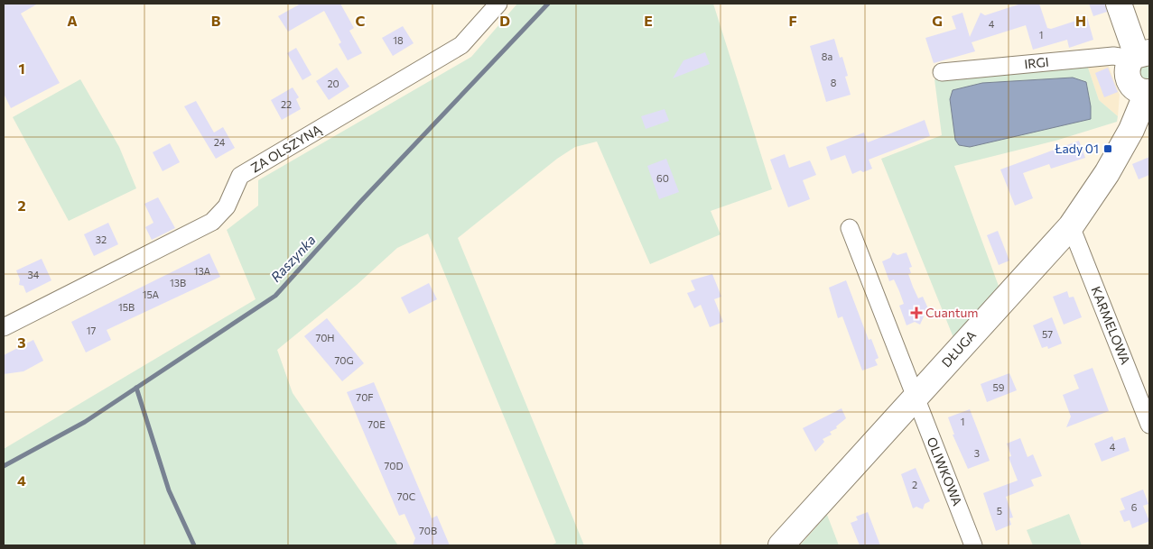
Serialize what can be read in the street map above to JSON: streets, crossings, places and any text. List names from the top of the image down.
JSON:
{
  "streets": {
    "street": [
      "IRGI",
      "ZA OLSZYNĄ",
      "KARMELOWA",
      "DŁUGA",
      "OLIWKOWA"
    ]
  },
  "crossings": [
    ["KARMELOWA", "DŁUGA"],
    ["DŁUGA", "OLIWKOWA"]
  ],
  "water": ["Raszynka"],
  "places": {
    "transit": ["Łady 01"],
    "health": ["Cuantum"]
  },
  "house_numbers": [
    "4",
    "1",
    "18",
    "8a",
    "8",
    "20",
    "22",
    "24",
    "60",
    "32",
    "13A",
    "34",
    "13B",
    "15A",
    "15B",
    "17",
    "57",
    "70H",
    "70G",
    "59",
    "70F",
    "1",
    "70E",
    "4",
    "3",
    "70D",
    "2",
    "70C",
    "6",
    "5",
    "70B"
  ],
  "grid": {
    "columns": [
      "A",
      "B",
      "C",
      "D",
      "E",
      "F",
      "G",
      "H"
    ],
    "rows": [
      "1",
      "2",
      "3",
      "4"
    ]
  }
}
